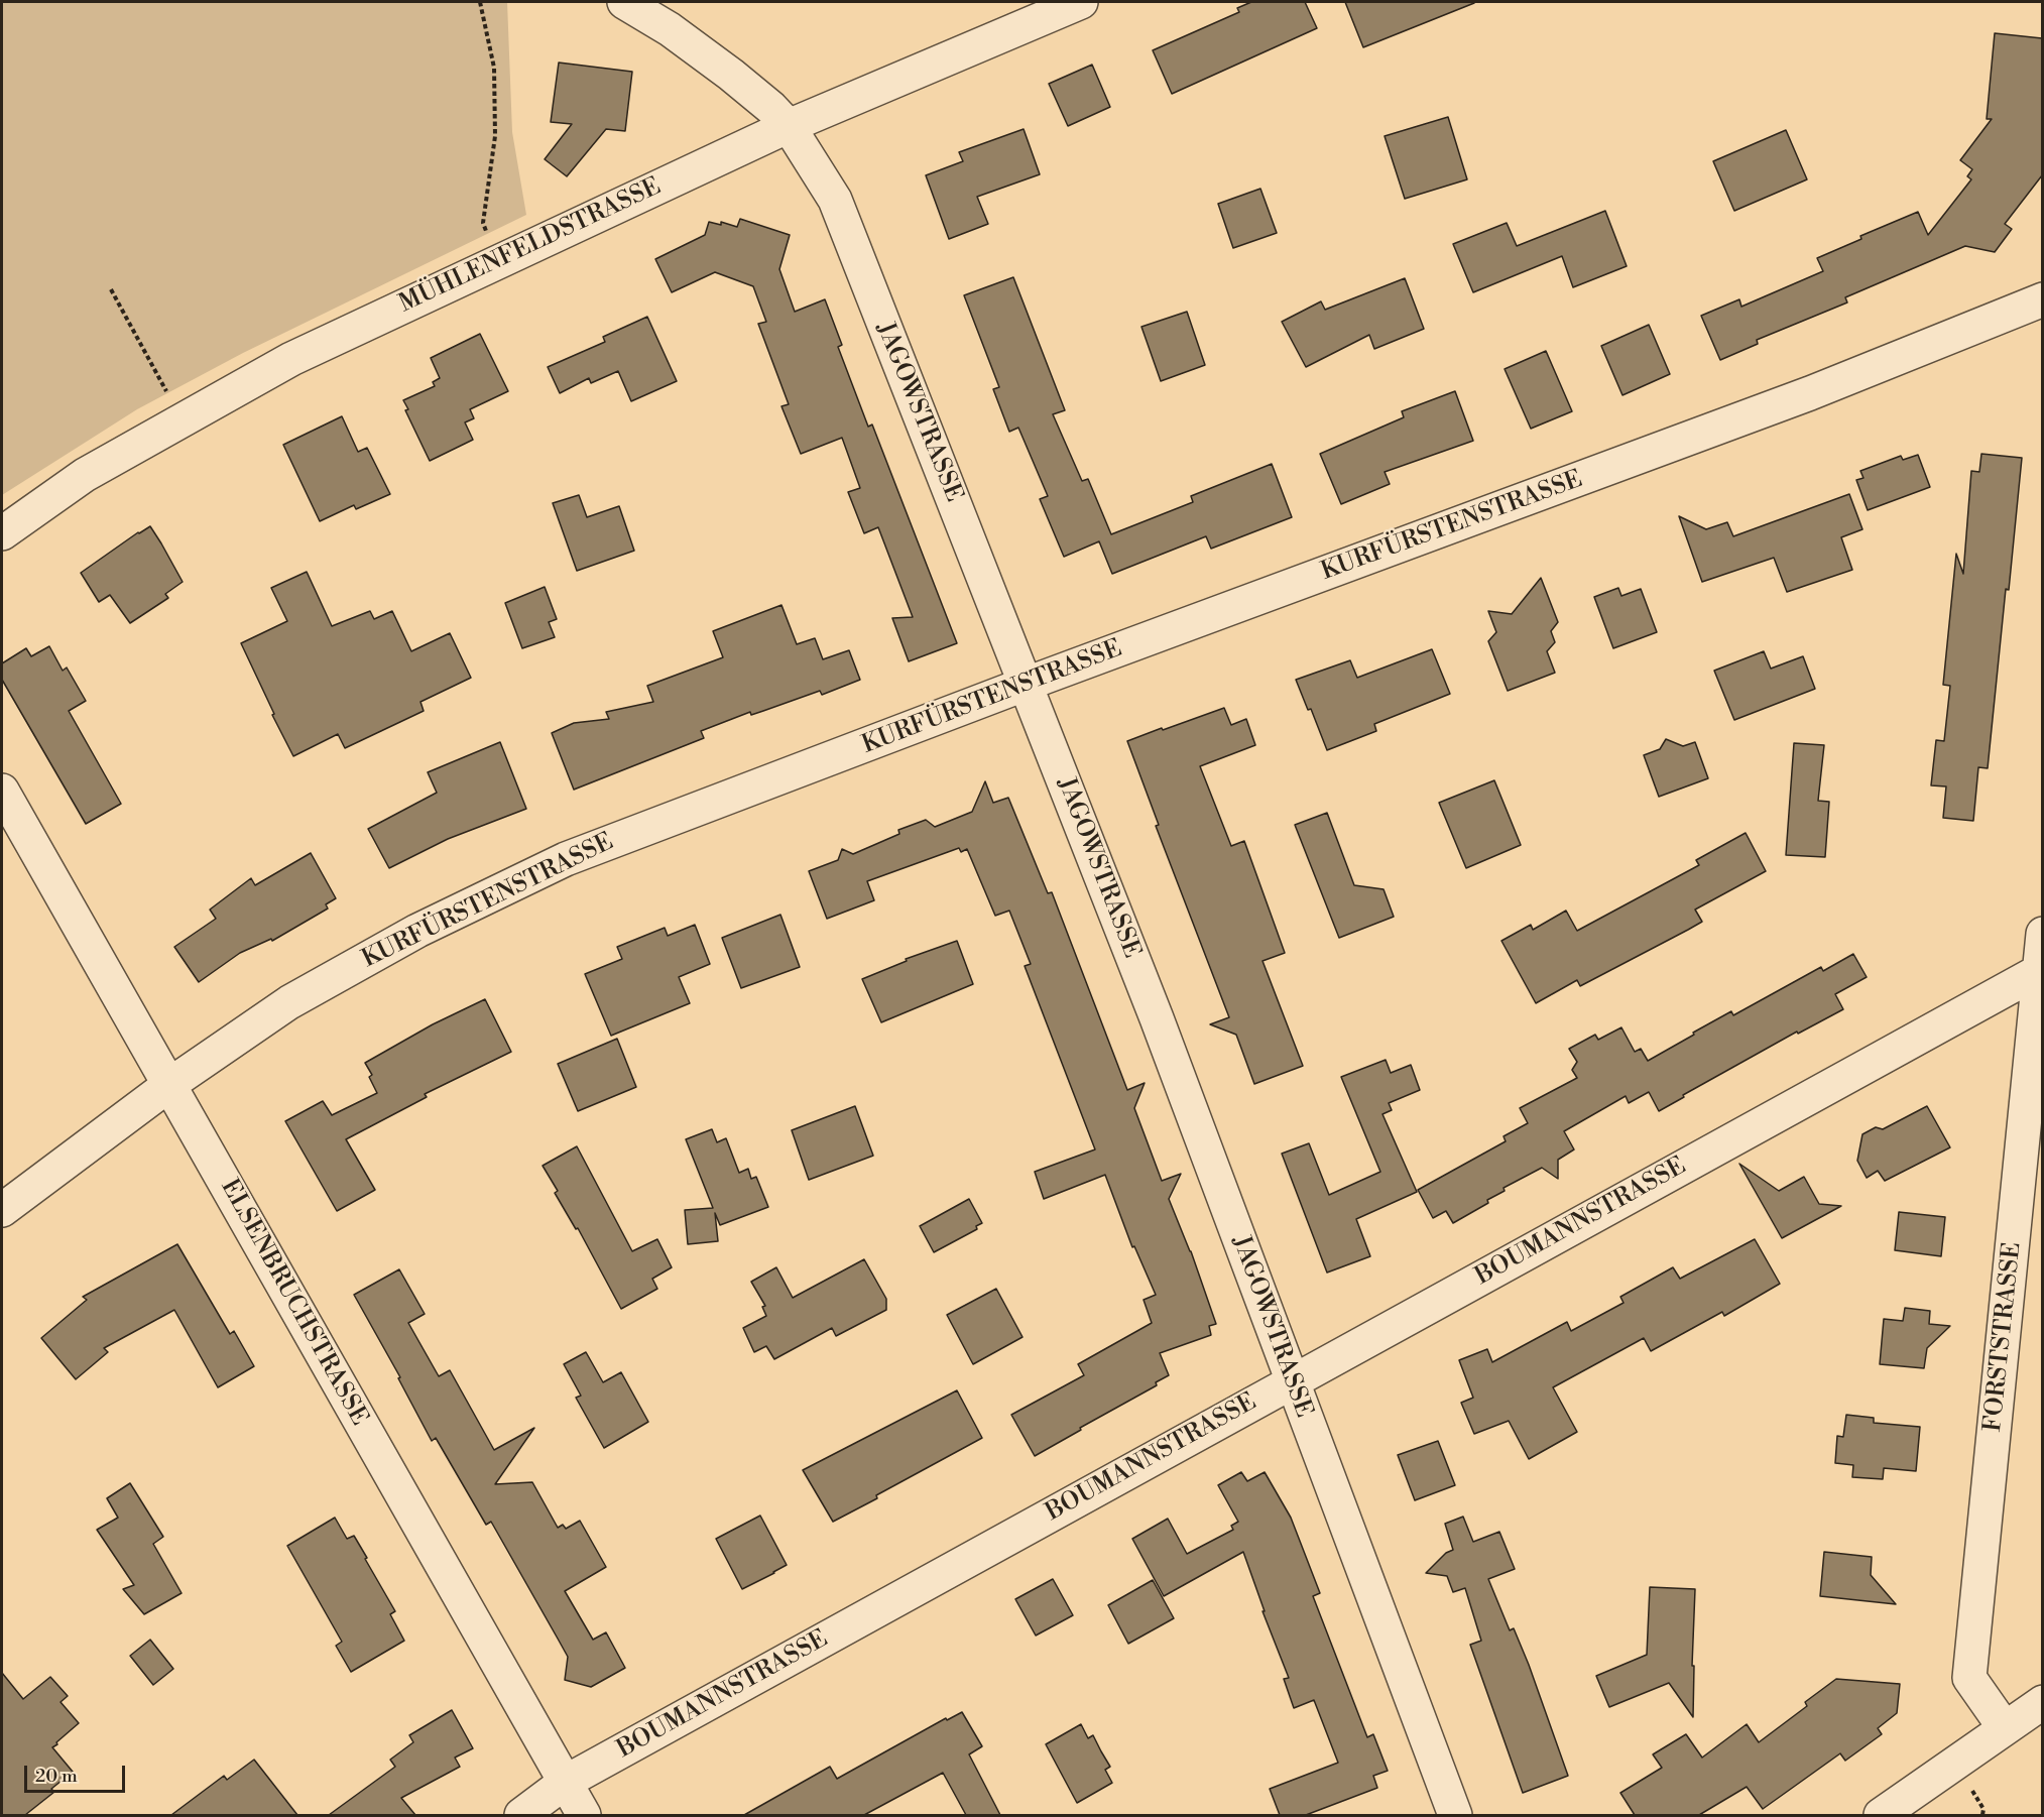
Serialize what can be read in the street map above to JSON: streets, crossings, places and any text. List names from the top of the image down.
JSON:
{
  "streets": {
    "street": [
      "MÜHLENFELDSTRASSE",
      "JAGOWSTRASSE",
      "KURFÜRSTENSTRASSE",
      "BOUMANNSTRASSE",
      "ELSENBRUCHSTRASSE",
      "FORSTSTRASSE"
    ]
  },
  "crossings": [
    ["MÜHLENFELDSTRASSE", "JAGOWSTRASSE"],
    ["JAGOWSTRASSE", "KURFÜRSTENSTRASSE"],
    ["JAGOWSTRASSE", "BOUMANNSTRASSE"],
    ["KURFÜRSTENSTRASSE", "ELSENBRUCHSTRASSE"],
    ["BOUMANNSTRASSE", "ELSENBRUCHSTRASSE"],
    ["BOUMANNSTRASSE", "FORSTSTRASSE"]
  ],
  "scale_bar": "20 m"
}
